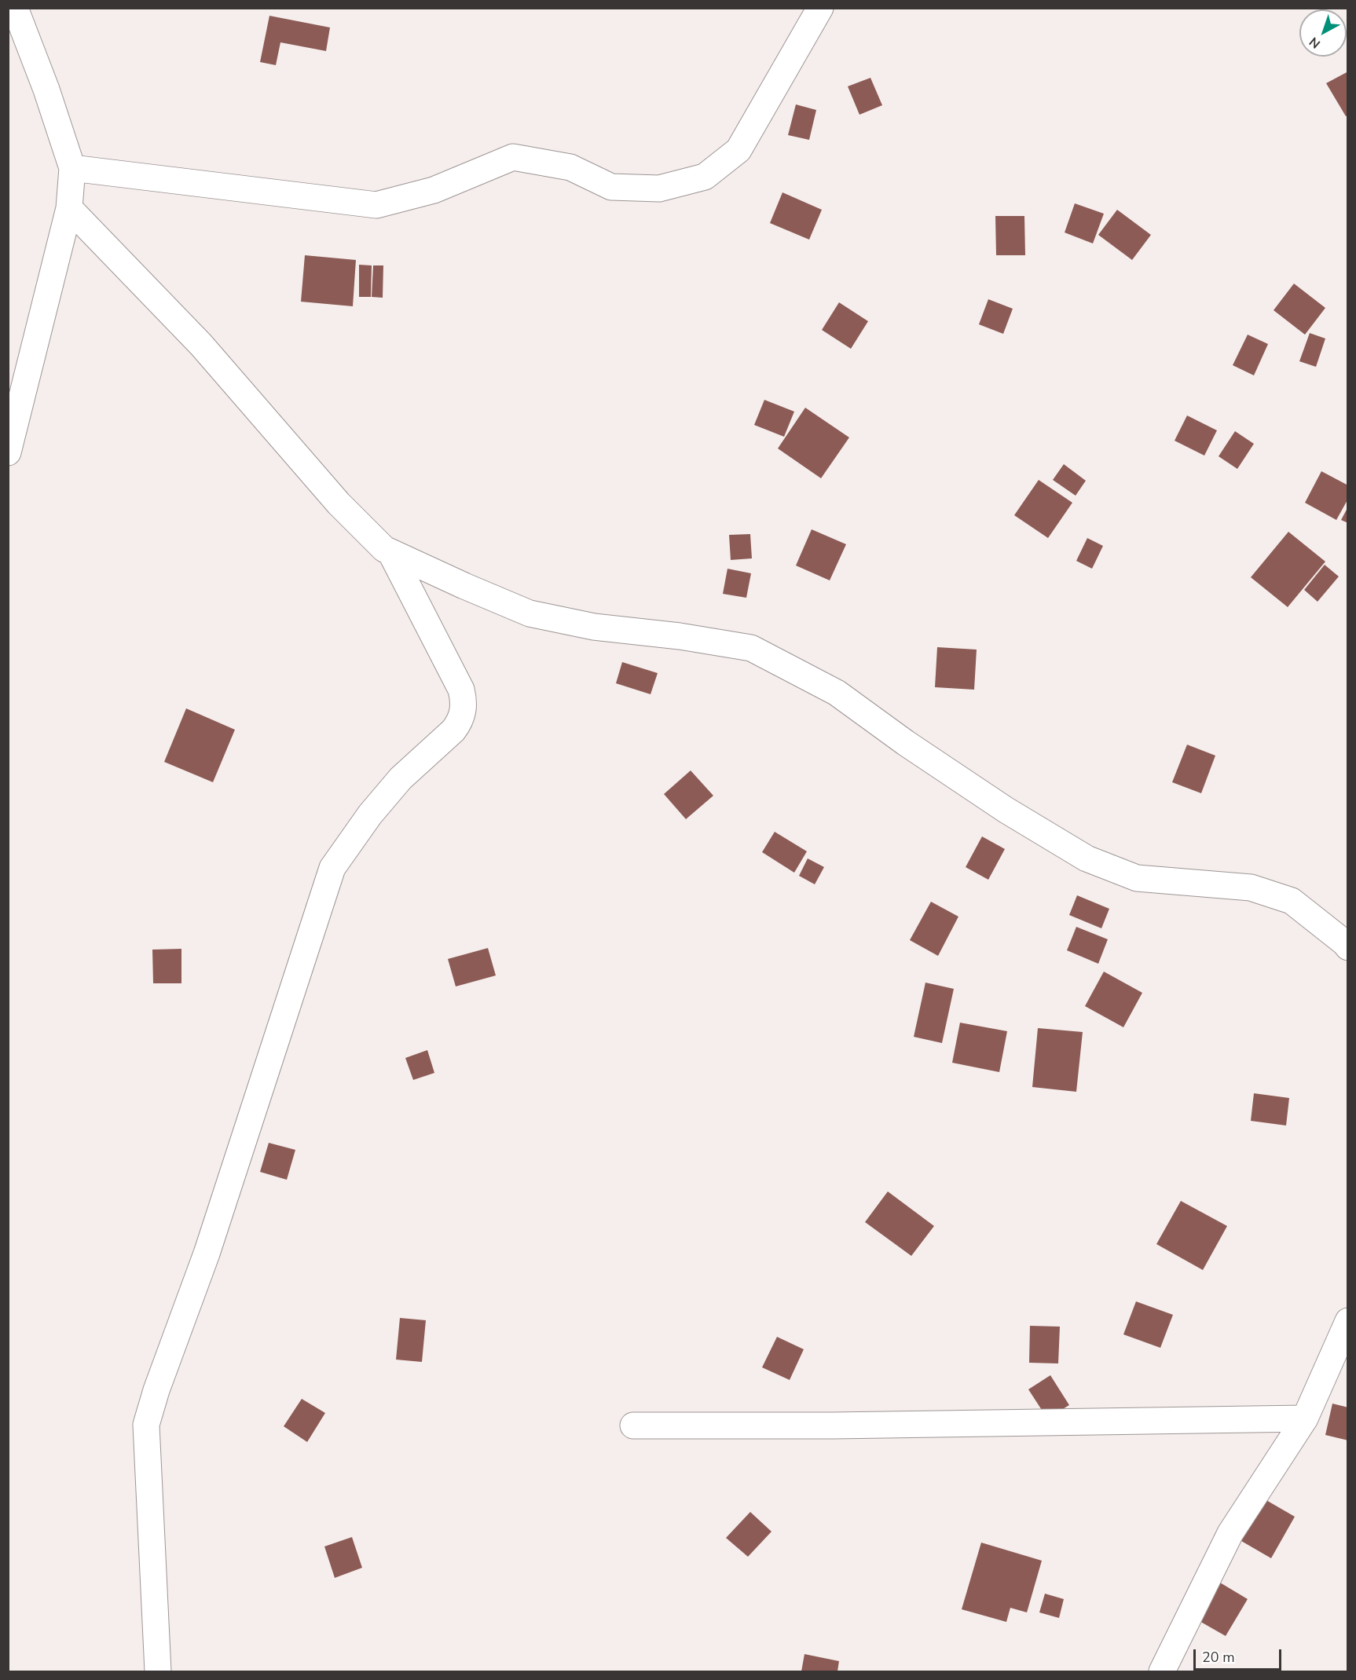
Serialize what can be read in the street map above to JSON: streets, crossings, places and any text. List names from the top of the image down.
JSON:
{
  "scale_bar": "20 m",
  "north": "bottom left"
}
